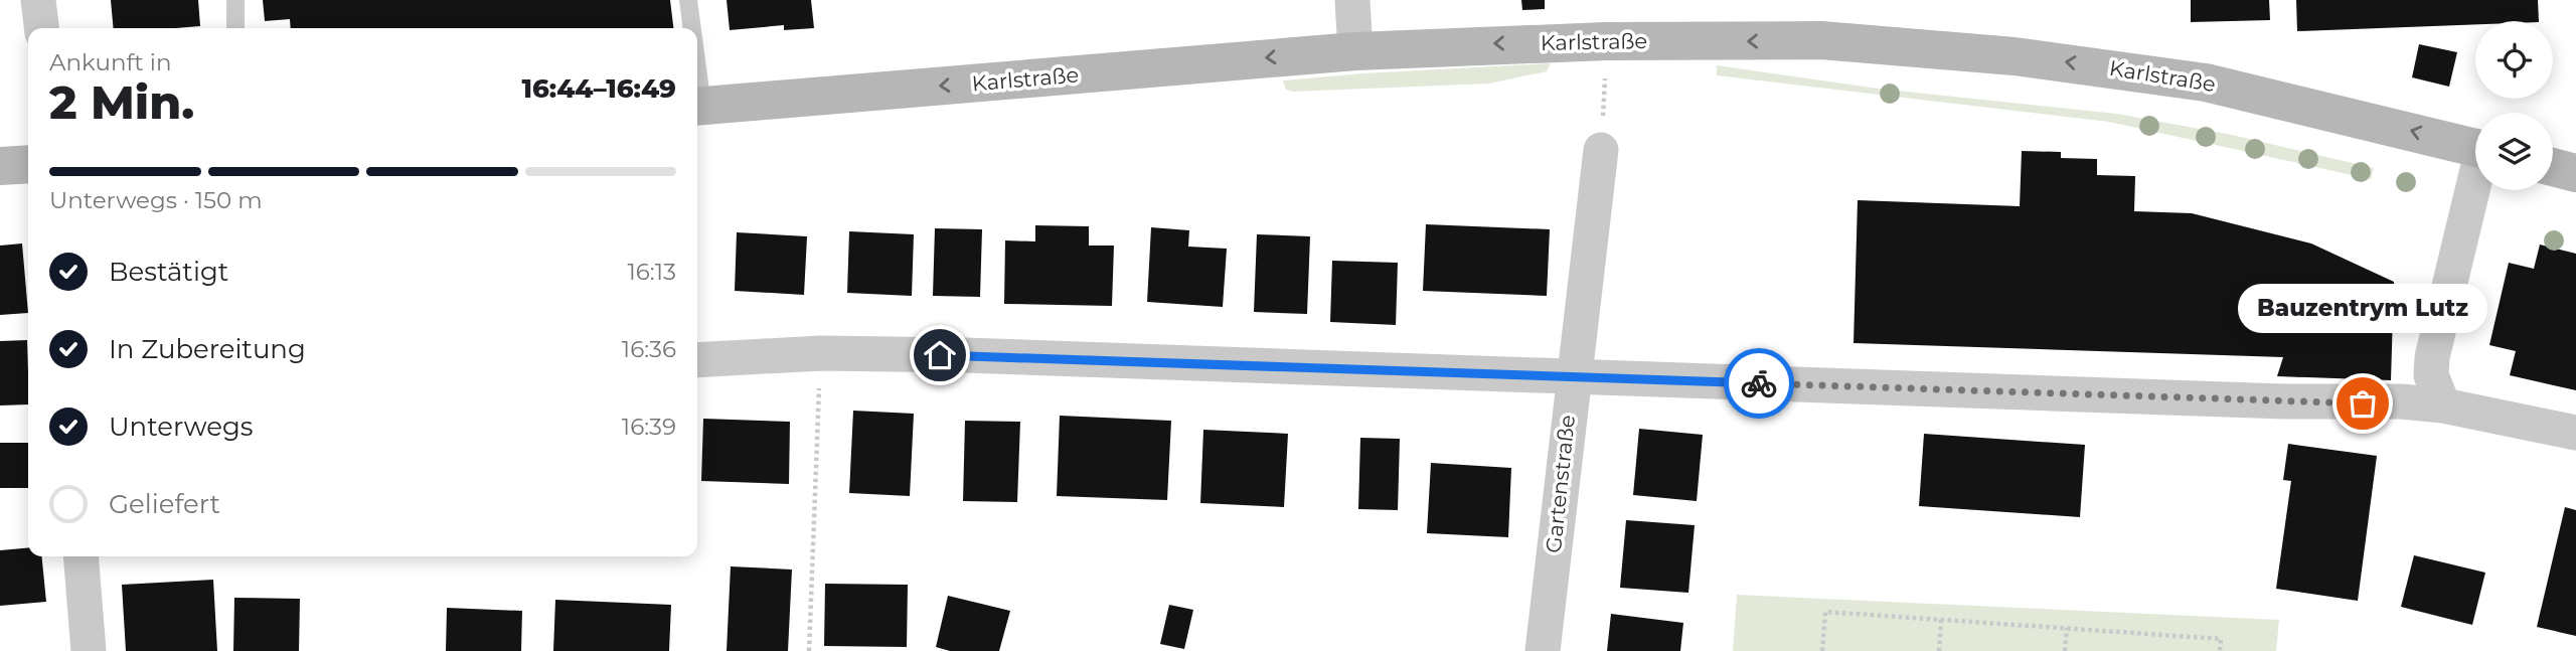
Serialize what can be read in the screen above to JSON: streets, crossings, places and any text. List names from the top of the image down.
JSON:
{
  "streets": {
    "main road": ["Karlstraße"],
    "street": ["Gartenstraße"]
  },
  "one_way": ["Karlstraße"],
  "places": ["Bauzentrym Lutz"],
  "page": {
    "heading": ["2 Min.", "Ankunft in", "16:44–16:49"],
    "bar": "Unterwegs · 150 m",
    "list": [
      ["Bestätigt", "16:13"],
      ["In Zubereitung", "16:36"],
      ["Unterwegs", "16:39"],
      "Geliefert"
    ],
    "bubble": "Bauzentrym Lutz"
  }
}
